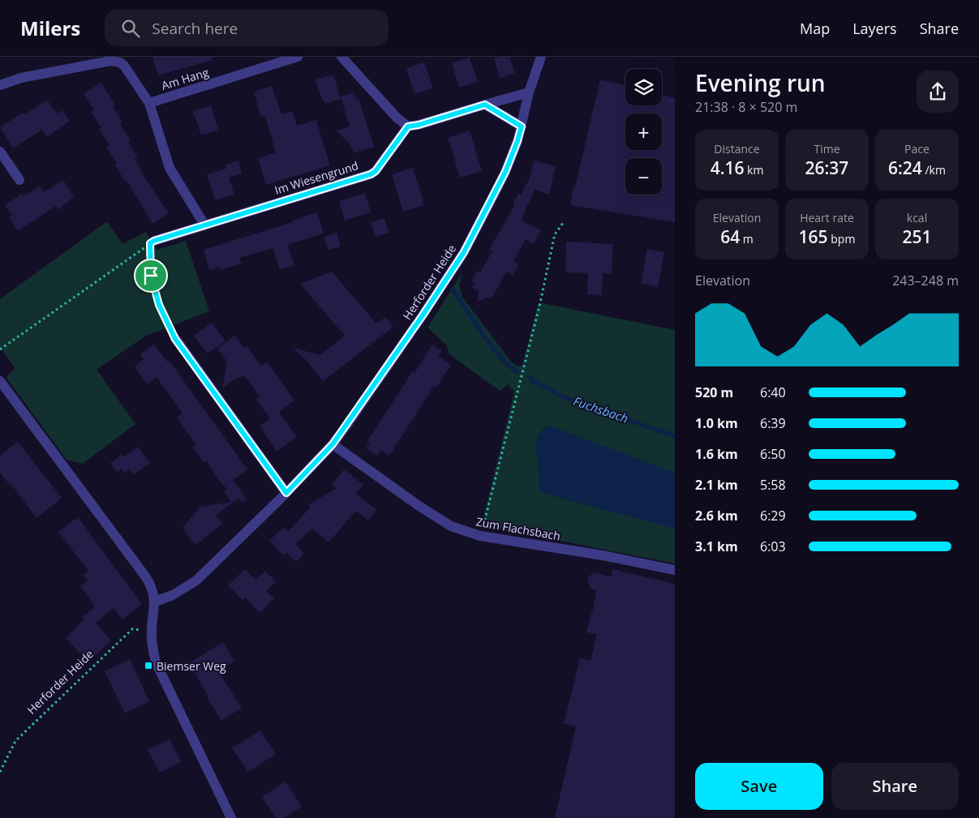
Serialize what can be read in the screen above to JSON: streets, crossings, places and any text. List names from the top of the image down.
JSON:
{
  "streets": {
    "street": [
      "Am Hang",
      "Im Wiesengrund",
      "Herforder Heide",
      "Zum Flachsbach"
    ]
  },
  "crossings": [
    ["Herforder Heide", "Zum Flachsbach"]
  ],
  "water": ["Fuchsbach"],
  "places": {
    "transit": ["Biemser Weg"]
  },
  "page": {
    "header": "Milers",
    "search": "Search here",
    "nav": ["Map", "Layers", "Share"],
    "heading": ["Evening run", "21:38 · 8 × 520 m"],
    "map_buttons": ["+", "−"],
    "stats": [
      ["Distance", "4.16 km"],
      ["Time", "26:37"],
      ["Pace", "6:24 /km"],
      ["Elevation", "64 m"],
      ["Heart rate", "165 bpm"],
      ["kcal", "251"]
    ],
    "chart": ["Elevation", "243–248 m"],
    "list": [
      {
        "name": "520 m",
        "note": "6:40"
      },
      {
        "name": "1.0 km",
        "note": "6:39"
      },
      {
        "name": "1.6 km",
        "note": "6:50"
      },
      {
        "name": "2.1 km",
        "note": "5:58"
      },
      {
        "name": "2.6 km",
        "note": "6:29"
      },
      {
        "name": "3.1 km",
        "note": "6:03"
      }
    ],
    "buttons": ["Save", "Share"]
  }
}
